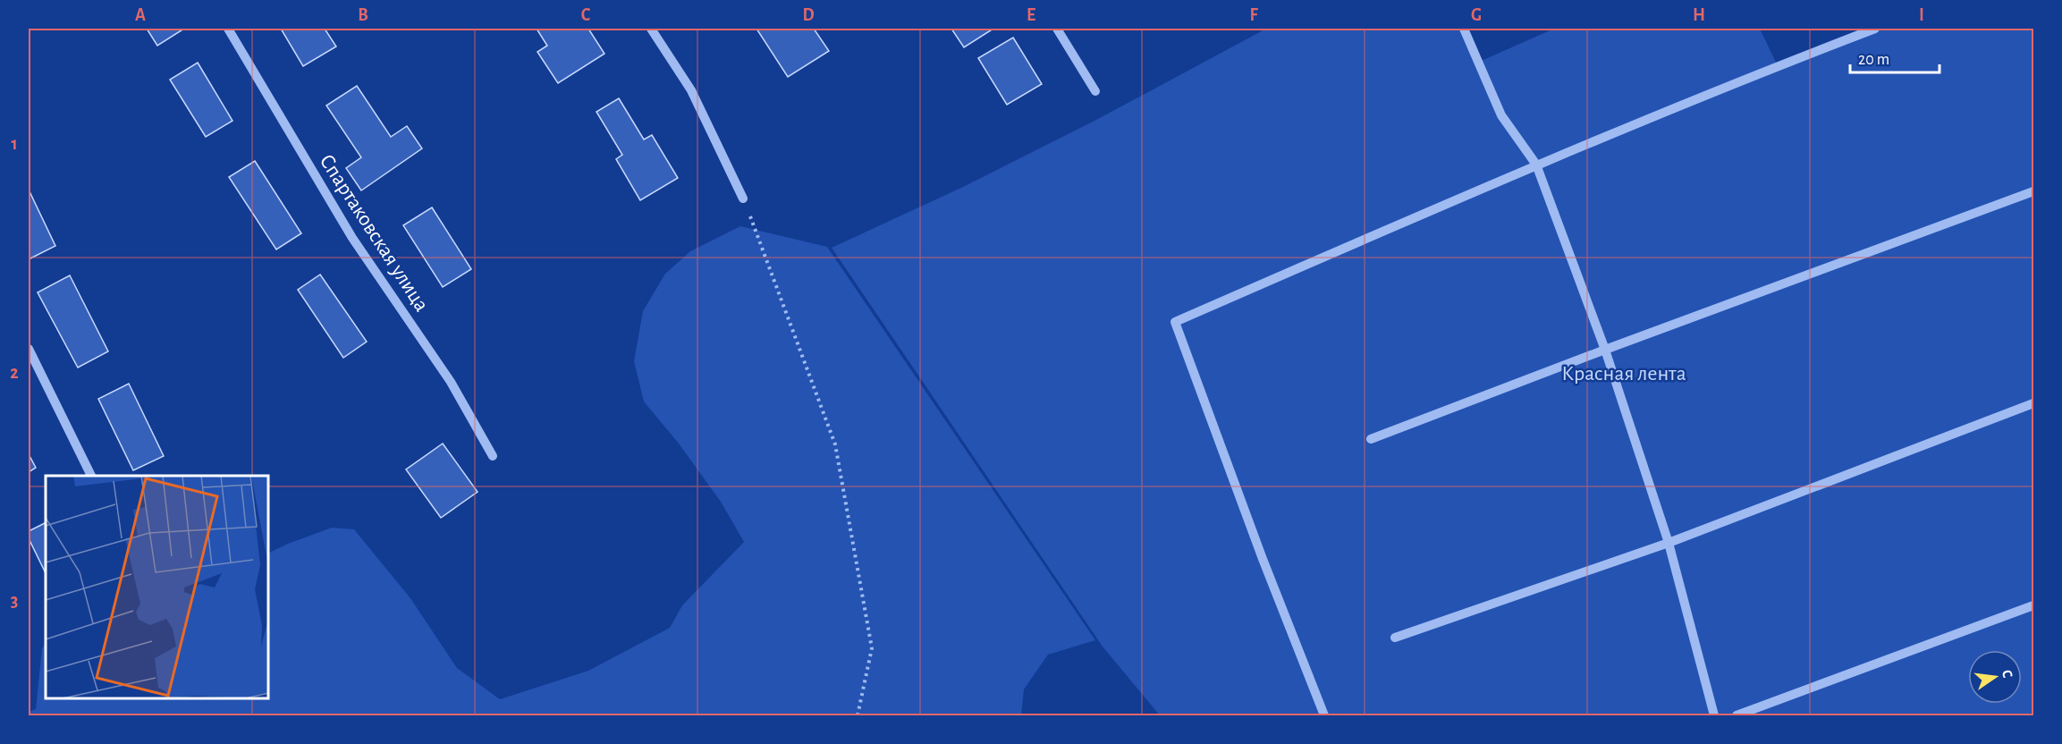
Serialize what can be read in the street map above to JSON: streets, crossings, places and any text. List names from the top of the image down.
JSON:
{
  "streets": {
    "street": ["Спартаковская улица"]
  },
  "parks": ["Красная лента"],
  "scale_bar": "20 m",
  "north": "right",
  "grid": {
    "columns": [
      "A",
      "B",
      "C",
      "D",
      "E",
      "F",
      "G",
      "H",
      "I"
    ],
    "rows": ["1", "2", "3"]
  }
}
